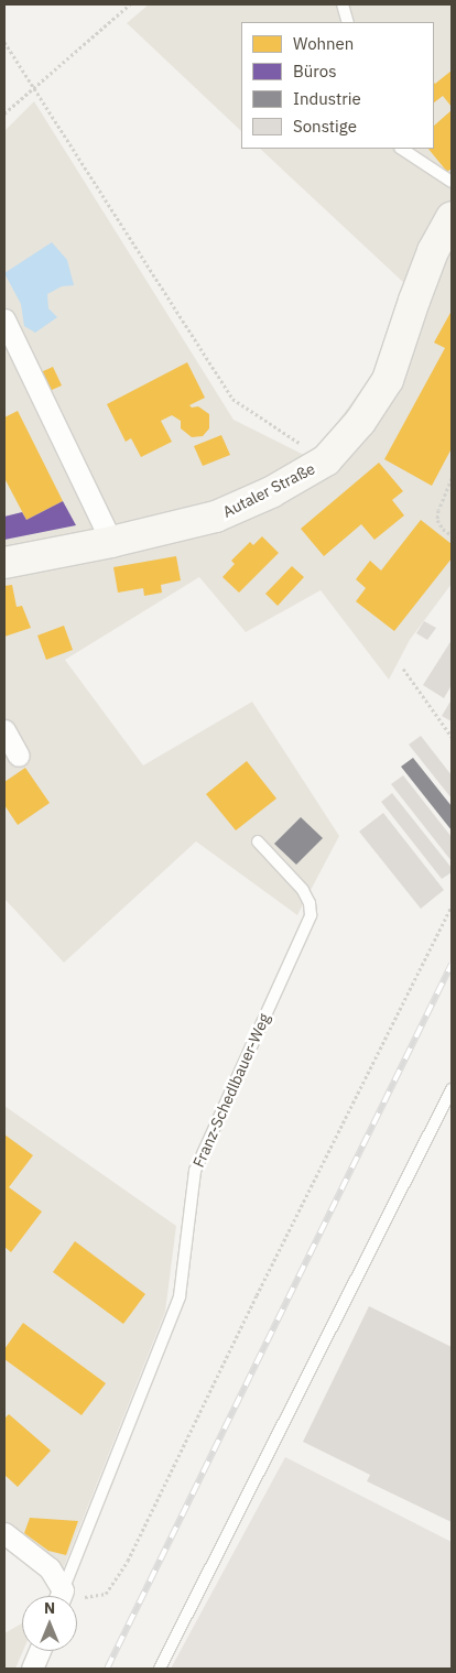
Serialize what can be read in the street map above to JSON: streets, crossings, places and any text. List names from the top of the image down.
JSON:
{
  "streets": {
    "main road": ["Autaler Straße"],
    "lane": ["Franz-Schedlbauer-Weg"]
  },
  "legend": [
    "Wohnen",
    "Büros",
    "Industrie",
    "Sonstige"
  ],
  "north": "top"
}
